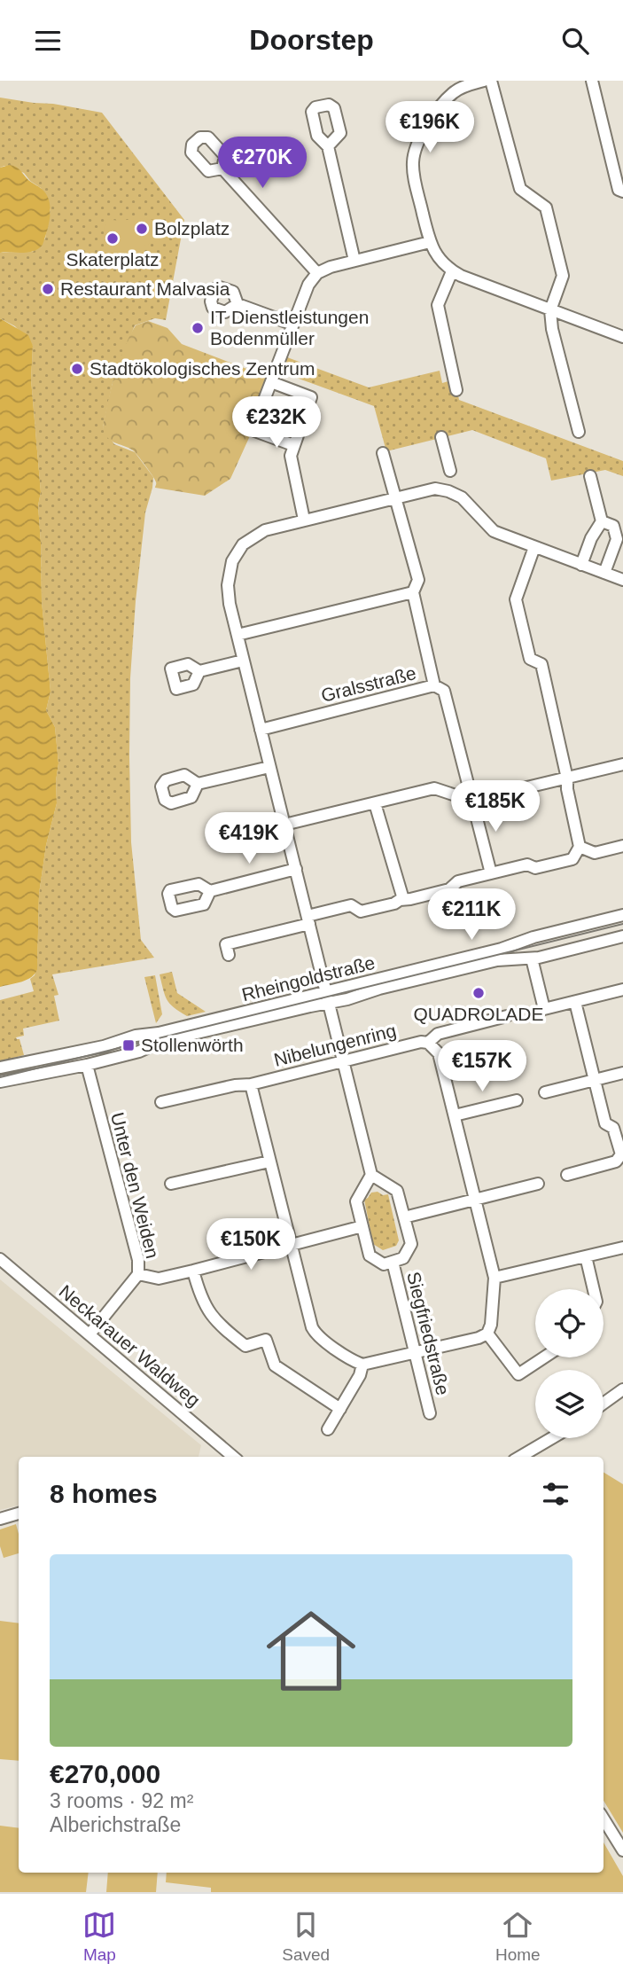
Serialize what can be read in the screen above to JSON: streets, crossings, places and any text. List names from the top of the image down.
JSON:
{
  "streets": {
    "street": [
      "Gralsstraße",
      "Rheingoldstraße",
      "Nibelungenring",
      "Unter den Weiden",
      "Siegfriedstraße",
      "Neckarauer Waldweg"
    ]
  },
  "crossings": [
    ["Rheingoldstraße", "Unter den Weiden"],
    ["Unter den Weiden", "Neckarauer Waldweg"]
  ],
  "places": {
    "other": [
      "Bolzplatz",
      "Skaterplatz",
      "Restaurant Malvasia",
      "IT Dienstleistungen Bodenmüller",
      "Stadtökologisches Zentrum",
      "QUADROLADE"
    ],
    "transit": ["Stollenwörth"]
  },
  "page": {
    "header": "Doorstep",
    "price": [
      "€196K",
      "€270K",
      "€232K",
      "€185K",
      "€419K",
      "€211K",
      "€157K",
      "€150K"
    ],
    "heading": "8 homes",
    "list": [
      {
        "name": "€270,000",
        "note": "3 rooms · 92 m² · Alberichstraße"
      }
    ],
    "tabs": ["Map", "Saved", "Home"]
  }
}
